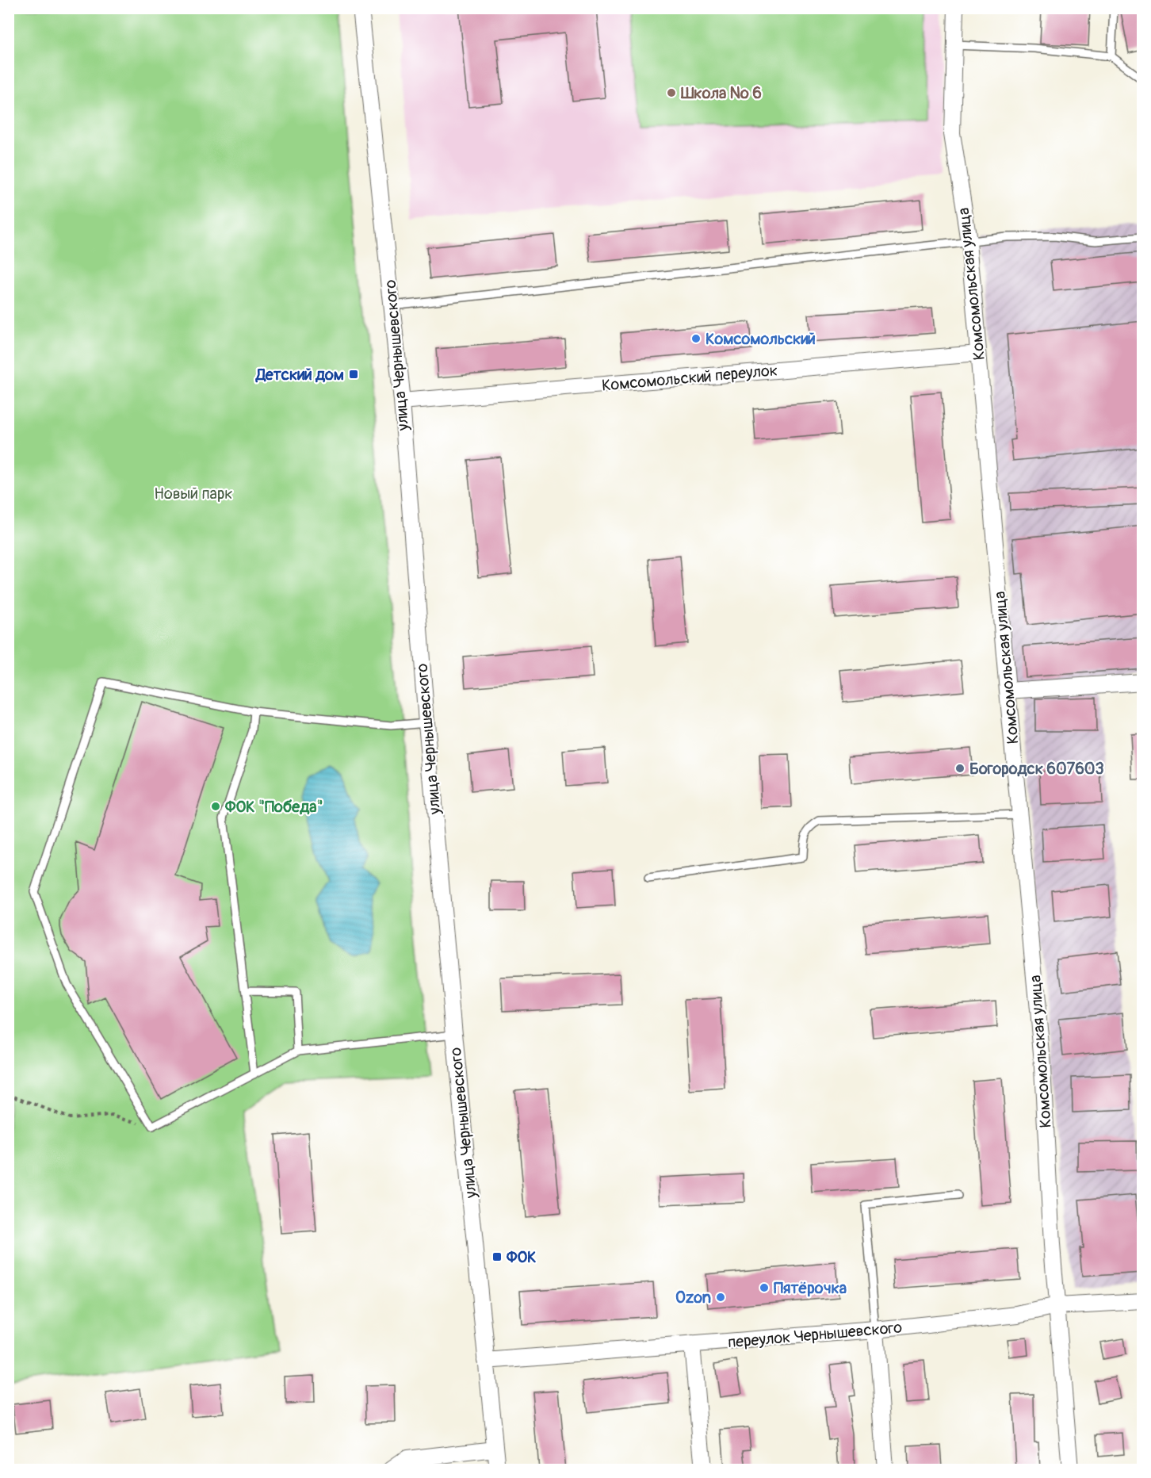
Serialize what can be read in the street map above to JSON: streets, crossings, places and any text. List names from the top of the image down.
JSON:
{
  "streets": {
    "street": [
      "Комсомольская улица",
      "улица Чернышевского",
      "Комсомольский переулок",
      "переулок Чернышевского"
    ]
  },
  "crossings": [
    ["Комсомольская улица", "Комсомольский переулок"],
    ["Комсомольская улица", "переулок Чернышевского"],
    ["улица Чернышевского", "Комсомольский переулок"],
    ["улица Чернышевского", "переулок Чернышевского"]
  ],
  "parks": ["Новый парк"],
  "places": {
    "other": [
      "Школа № 6",
      "Комсомольский",
      "Богородск 607603",
      "ФОК \"Победа\"",
      "Пятёрочка",
      "Ozon"
    ],
    "transit": ["Детский дом", "ФОК"]
  }
}
